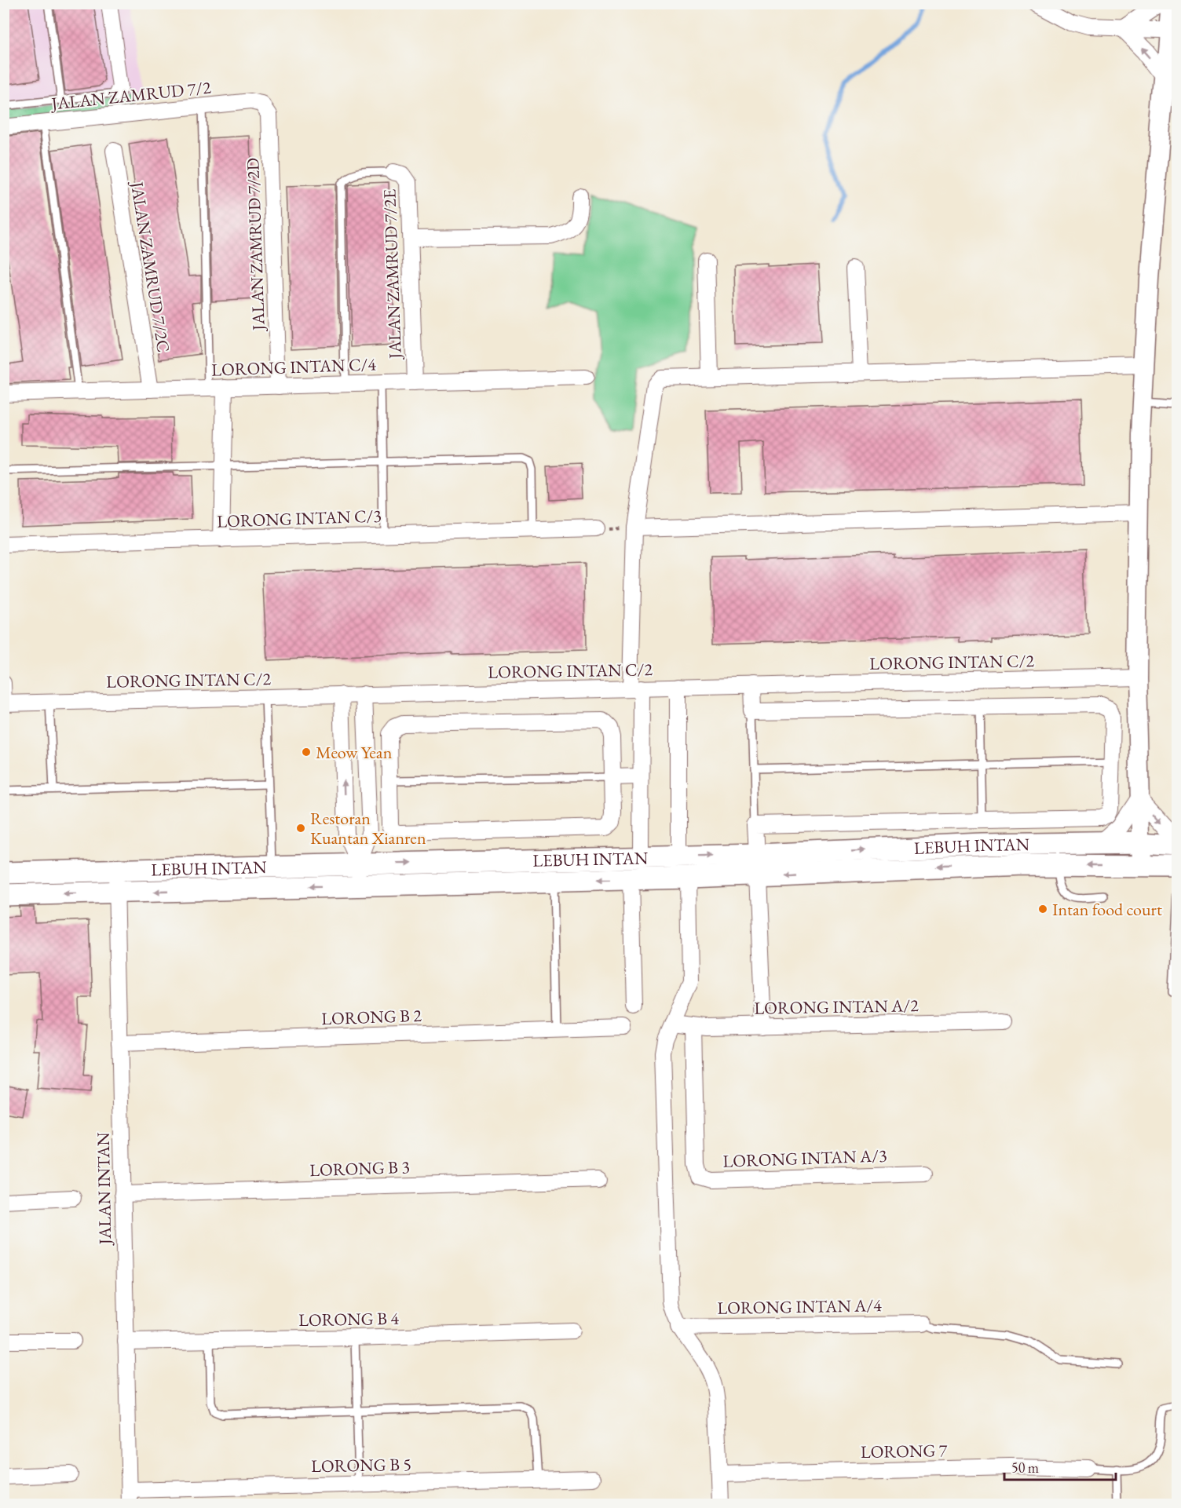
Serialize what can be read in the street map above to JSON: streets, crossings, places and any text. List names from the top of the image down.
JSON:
{
  "streets": {
    "main road": ["LEBUH INTAN"],
    "street": [
      "JALAN ZAMRUD 7/2",
      "JALAN ZAMRUD 7/2D",
      "JALAN ZAMRUD 7/2C",
      "JALAN ZAMRUD 7/2E",
      "LORONG INTAN C/4",
      "LORONG INTAN C/3",
      "LORONG INTAN C/2",
      "LORONG INTAN A/2",
      "LORONG B 2",
      "LORONG INTAN A/3",
      "LORONG B 3",
      "JALAN INTAN",
      "LORONG INTAN A/4",
      "LORONG B 4",
      "LORONG 7",
      "LORONG B 5"
    ]
  },
  "crossings": [
    ["JALAN ZAMRUD 7/2", "JALAN ZAMRUD 7/2D"],
    ["JALAN ZAMRUD 7/2D", "LORONG INTAN C/4"],
    ["JALAN ZAMRUD 7/2C", "LORONG INTAN C/4"],
    ["JALAN ZAMRUD 7/2E", "LORONG INTAN C/4"],
    ["LEBUH INTAN", "JALAN INTAN"],
    ["LORONG INTAN A/2", "LORONG INTAN A/3"],
    ["LORONG B 2", "JALAN INTAN"],
    ["LORONG B 3", "JALAN INTAN"],
    ["JALAN INTAN", "LORONG B 4"],
    ["JALAN INTAN", "LORONG B 5"]
  ],
  "places": ["Meow Yean", "Restoran Kuantan Xianren", "Intan food court"],
  "scale_bar": "50 m"
}
